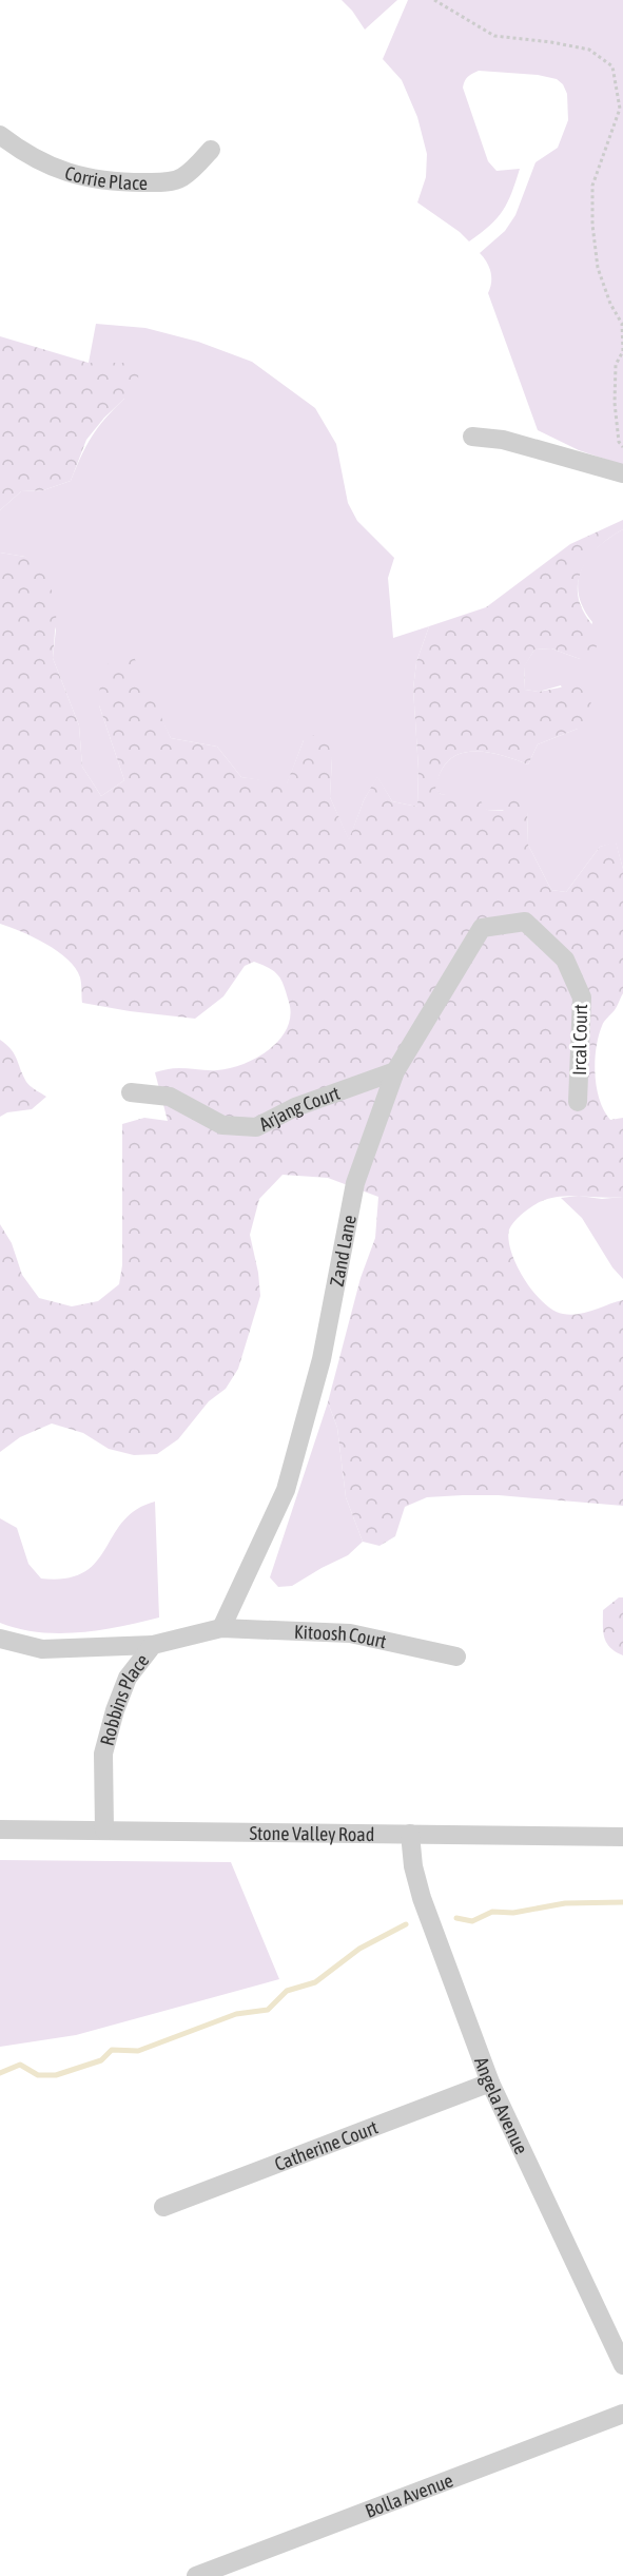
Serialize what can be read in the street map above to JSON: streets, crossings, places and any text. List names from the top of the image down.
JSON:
{
  "streets": {
    "street": [
      "Corrie Place",
      "Ircal Court",
      "Arjang Court",
      "Zand Lane",
      "Kitoosh Court",
      "Robbins Place",
      "Stone Valley Road",
      "Angela Avenue",
      "Catherine Court",
      "Bolla Avenue"
    ]
  },
  "crossings": [
    ["Ircal Court", "Zand Lane"],
    ["Arjang Court", "Zand Lane"],
    ["Zand Lane", "Kitoosh Court"],
    ["Zand Lane", "Robbins Place"],
    ["Kitoosh Court", "Robbins Place"],
    ["Robbins Place", "Stone Valley Road"],
    ["Stone Valley Road", "Angela Avenue"],
    ["Angela Avenue", "Catherine Court"]
  ]
}
